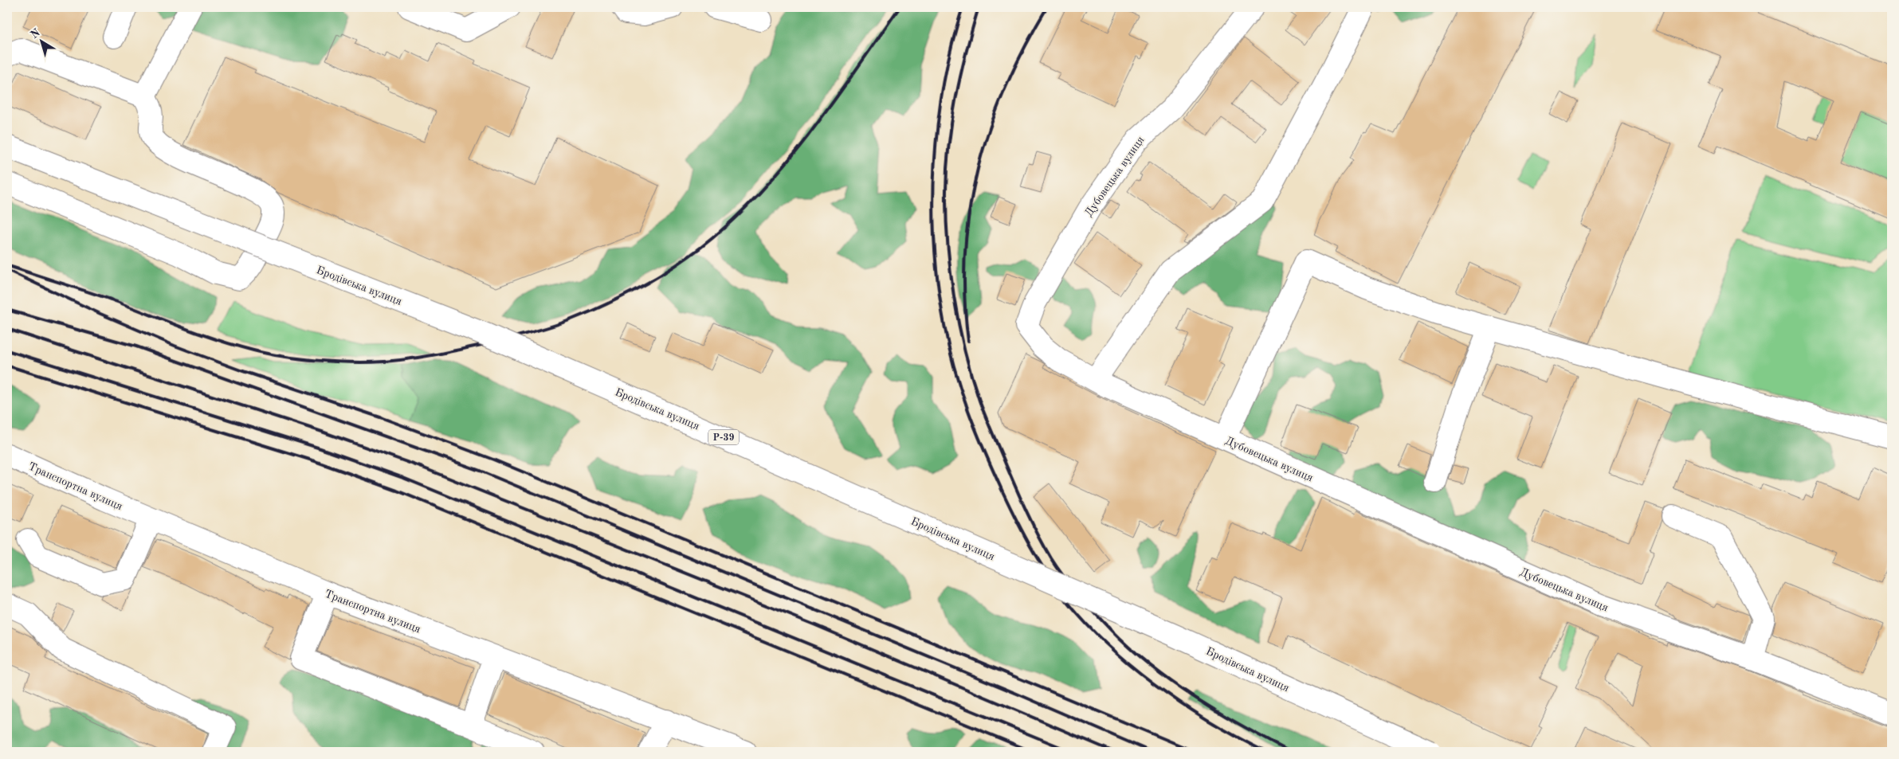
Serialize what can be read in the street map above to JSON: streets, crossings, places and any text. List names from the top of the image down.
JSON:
{
  "streets": {
    "street": [
      "Дубовецька вулиця",
      "Бродівська вулиця",
      "Р-39",
      "Транспортна вулиця"
    ]
  },
  "north": "top left"
}
